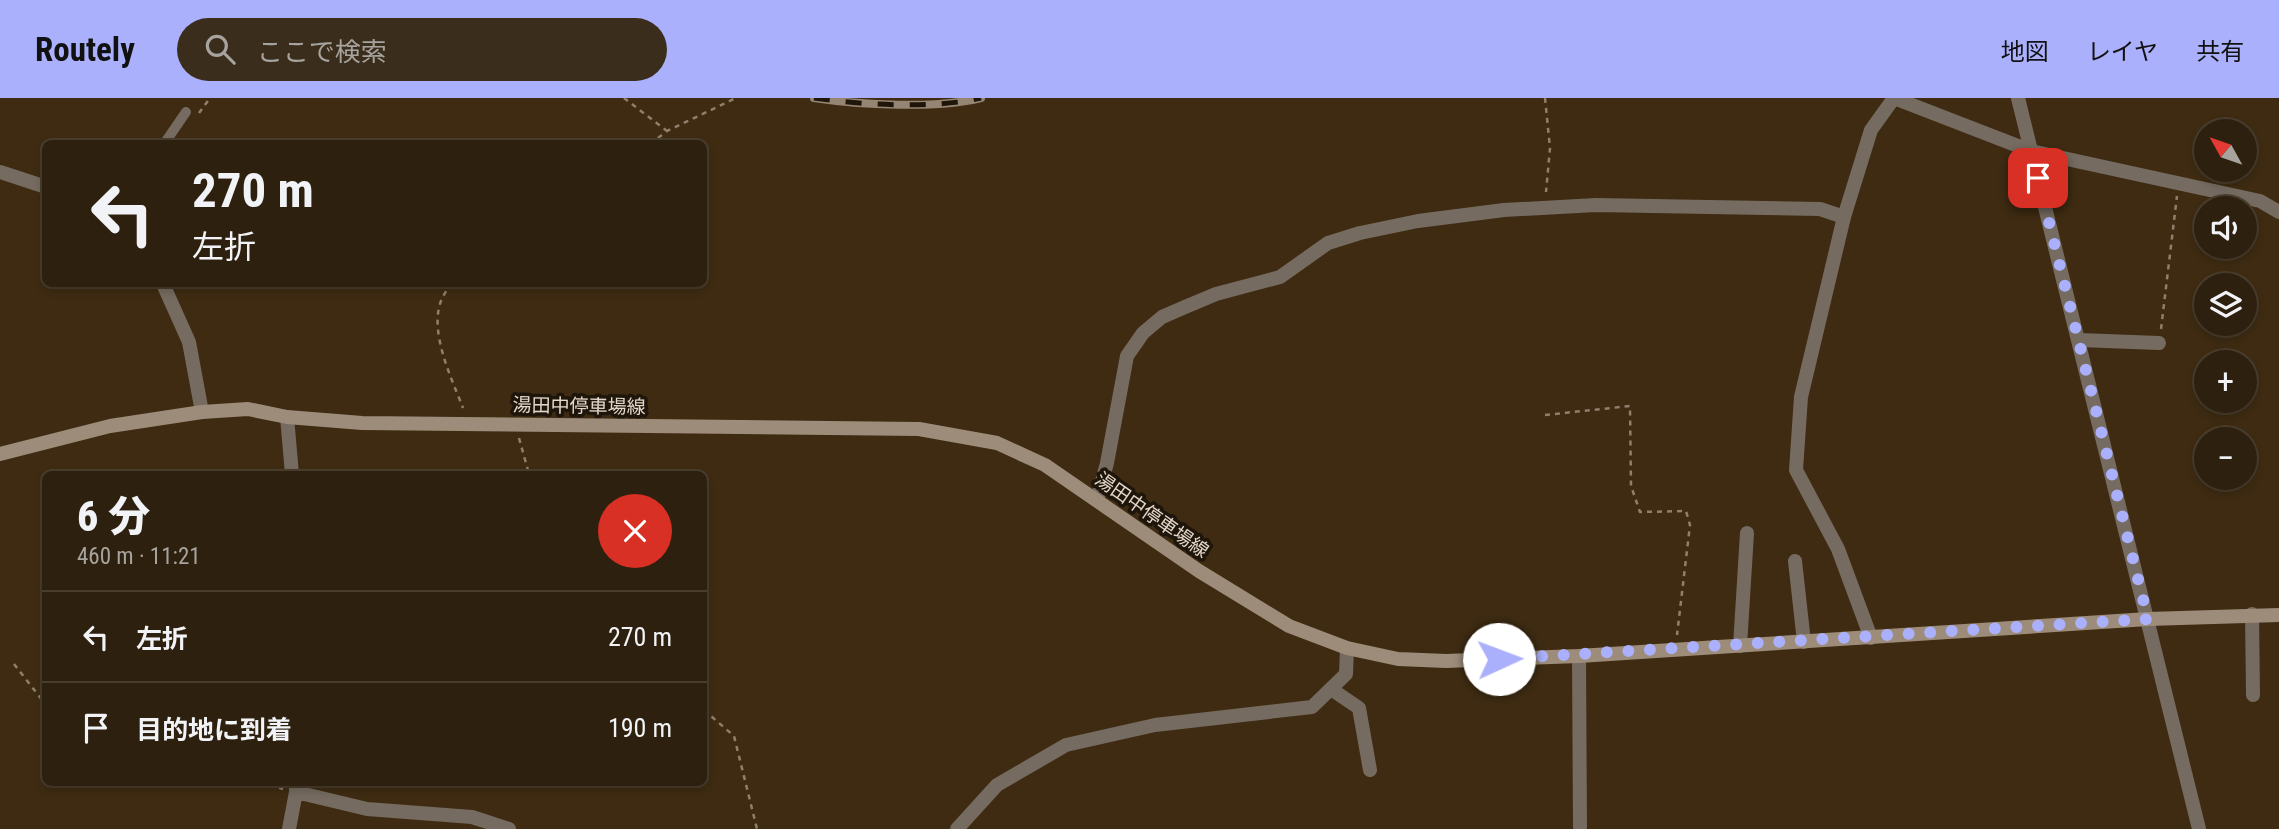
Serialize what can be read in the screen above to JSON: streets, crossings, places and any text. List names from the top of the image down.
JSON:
{
  "streets": {
    "main road": ["湯田中停車場線"]
  },
  "north": "top left",
  "page": {
    "header": "Routely",
    "search": "ここで検索",
    "nav": ["地図", "レイヤ", "共有"],
    "map_buttons": ["+", "−"],
    "turn": ["270 m", "左折"],
    "heading": ["6 分", "460 m · 11:21"],
    "list": [
      {
        "name": "左折",
        "value": "270 m"
      },
      {
        "name": "目的地に到着",
        "value": "190 m"
      }
    ]
  }
}
